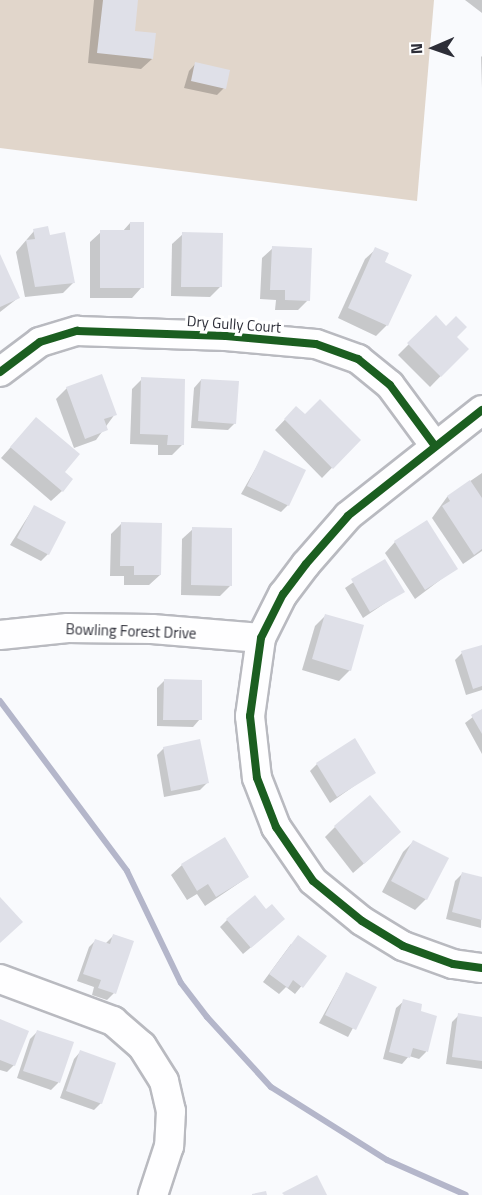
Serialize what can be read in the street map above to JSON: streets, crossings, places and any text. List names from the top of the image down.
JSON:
{
  "streets": {
    "street": ["Dry Gully Court", "Bowling Forest Drive"]
  },
  "north": "left"
}
